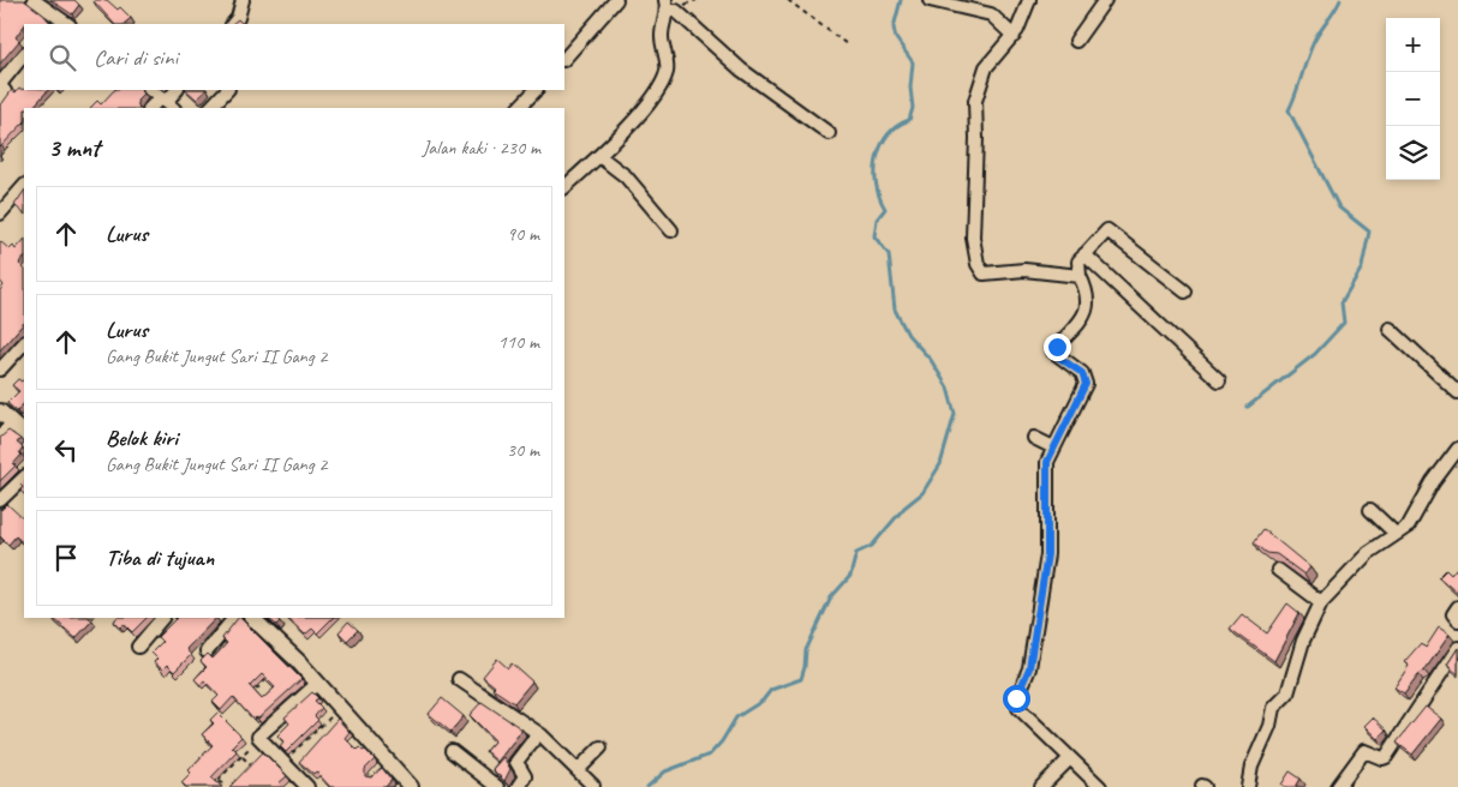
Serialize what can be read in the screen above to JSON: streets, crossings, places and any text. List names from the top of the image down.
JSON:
{
  "page": {
    "map_buttons": ["+", "−"],
    "search": "Cari di sini",
    "heading": ["3 mnt", "Jalan kaki · 230 m"],
    "list": [
      ["Lurus", "90 m"],
      ["Lurus", "Gang Bukit Jungut Sari II Gang 2", "110 m"],
      ["Belok kiri", "Gang Bukit Jungut Sari II Gang 2", "30 m"],
      "Tiba di tujuan"
    ]
  }
}
